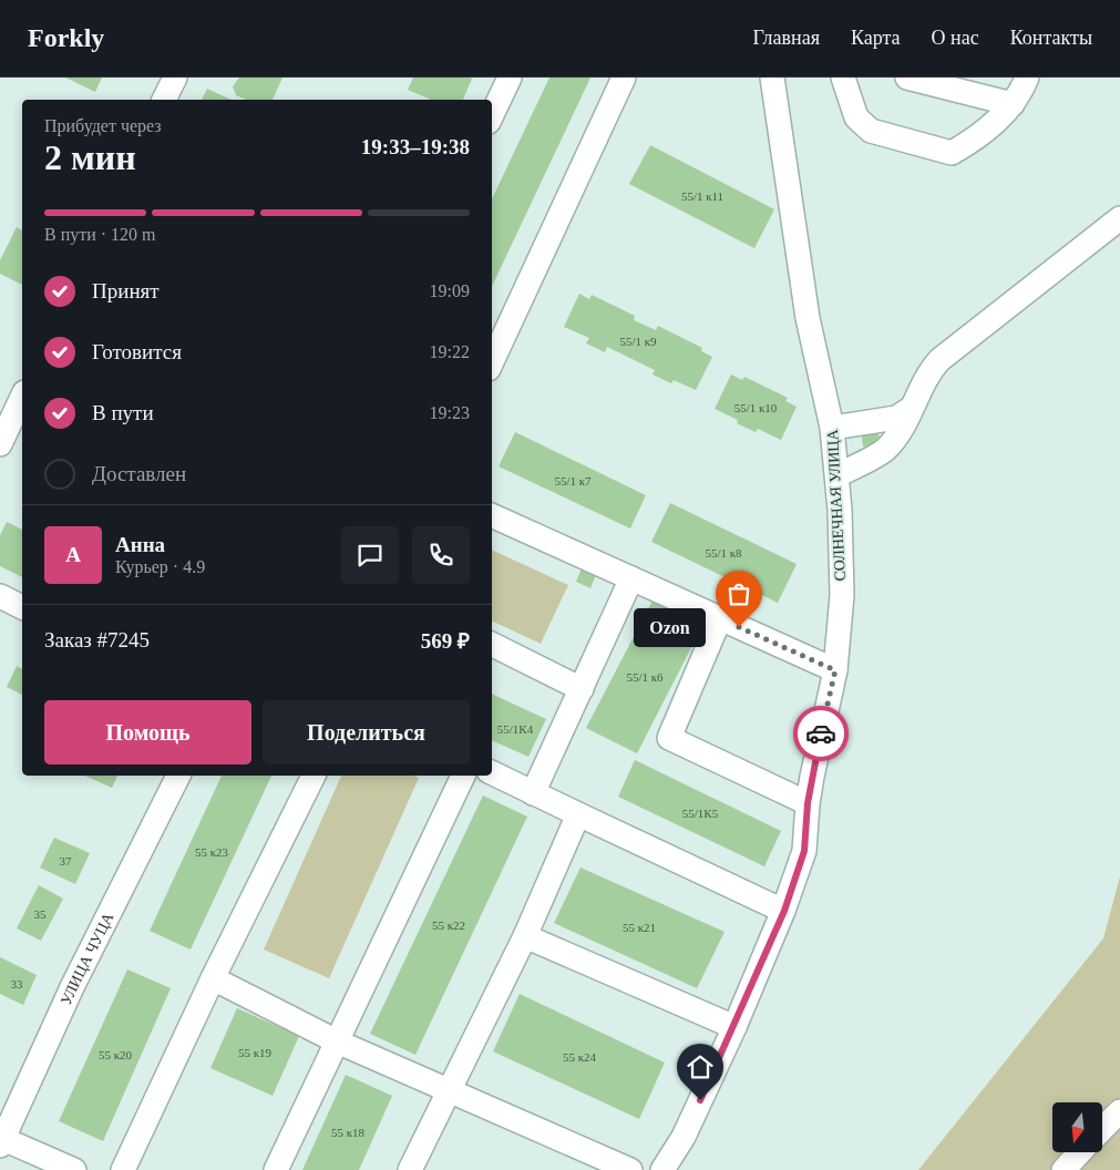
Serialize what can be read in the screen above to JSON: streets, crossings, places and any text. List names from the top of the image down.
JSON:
{
  "streets": {
    "street": ["СОЛНЕЧНАЯ УЛИЦА", "УЛИЦА ЧУЦА"]
  },
  "places": ["Ozon"],
  "house_numbers": [
    "55/1 к11",
    "55/1 к9",
    "55/1 к10",
    "55/1 к7",
    "55/1 к8",
    "55/1 к6",
    "55/1К4",
    "55/1К5",
    "55 к23",
    "37",
    "35",
    "55 к22",
    "55 к21",
    "33",
    "55 к19",
    "55 к20",
    "55 к24",
    "55 к18"
  ],
  "north": "bottom",
  "page": {
    "header": "Forkly",
    "nav": [
      "Главная",
      "Карта",
      "О нас",
      "Контакты"
    ],
    "heading": ["2 мин", "Прибудет через", "19:33–19:38"],
    "panel": [
      "Анна",
      "Курьер · 4.9",
      "Заказ #7245",
      "569 ₽"
    ],
    "bar": "В пути · 120 m",
    "list": [
      ["Принят", "19:09"],
      ["Готовится", "19:22"],
      ["В пути", "19:23"],
      "Доставлен"
    ],
    "round": "А",
    "bubble": "Ozon",
    "buttons": ["Помощь", "Поделиться"]
  }
}
